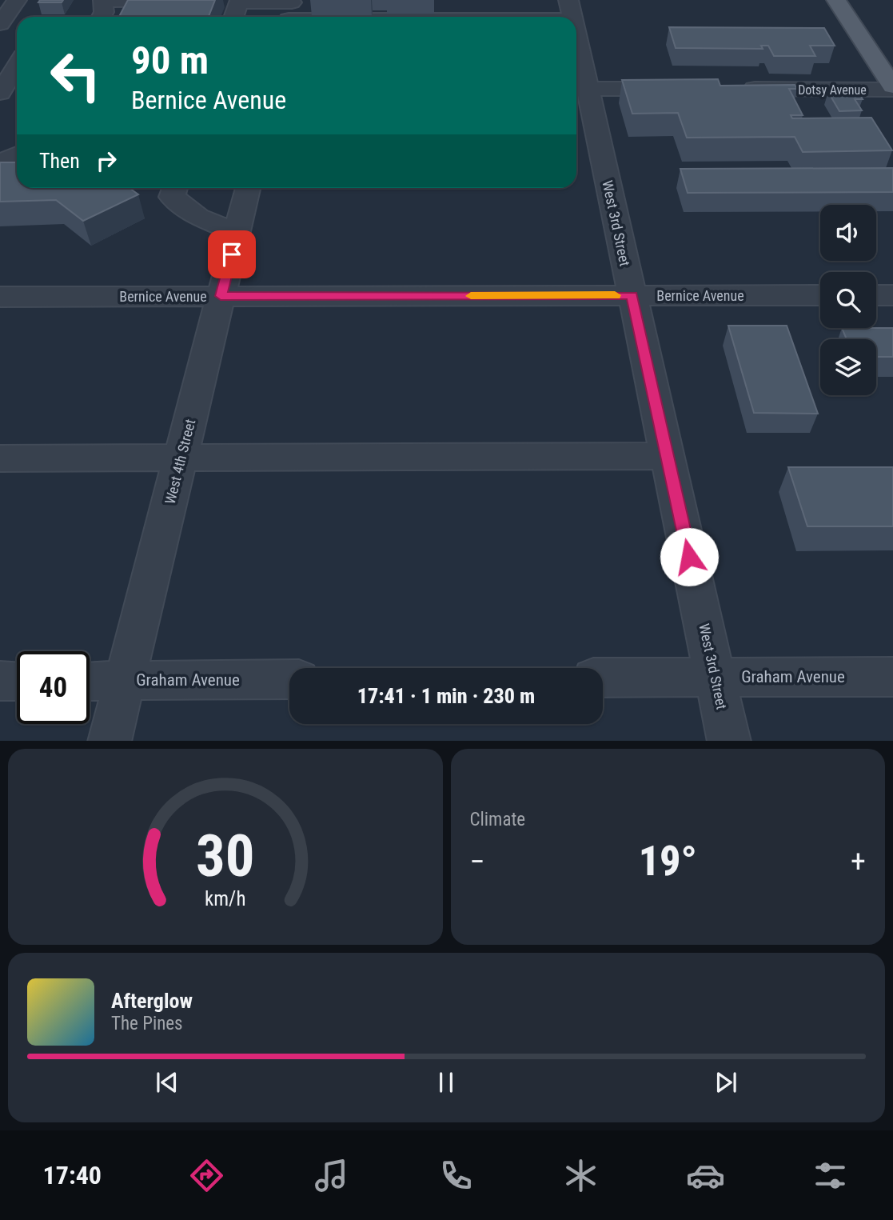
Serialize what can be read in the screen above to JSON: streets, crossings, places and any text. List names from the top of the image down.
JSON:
{
  "streets": {
    "street": [
      "Dotsy Avenue",
      "West 3rd Street",
      "Bernice Avenue",
      "West 4th Street",
      "Graham Avenue"
    ]
  },
  "crossings": [
    ["West 3rd Street", "Bernice Avenue"],
    ["West 3rd Street", "Graham Avenue"],
    ["Bernice Avenue", "West 4th Street"],
    ["West 4th Street", "Graham Avenue"]
  ],
  "page": {
    "turn": ["90 m", "Bernice Avenue"],
    "then": "Then",
    "limit": "40",
    "trip": "17:41 · 1 min · 230 m",
    "tile": "Climate",
    "heat": ["−", "19°", "+"],
    "song": ["Afterglow", "The Pines"],
    "tabs": "17:40",
    "gauge": ["30", "km/h"]
  }
}
